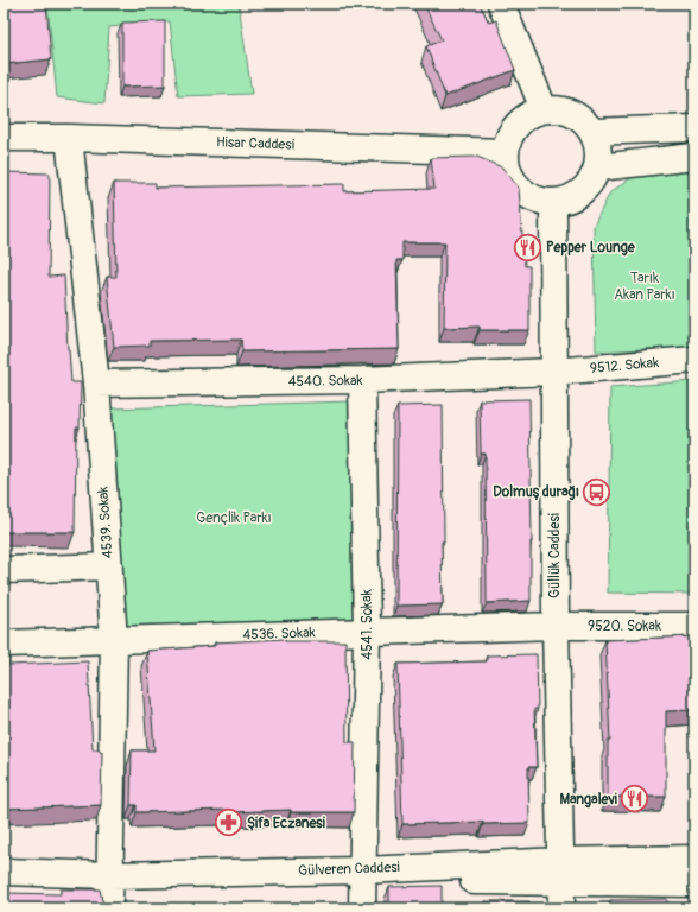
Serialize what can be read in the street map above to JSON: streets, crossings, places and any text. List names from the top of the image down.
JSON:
{
  "streets": {
    "street": [
      "Hisar Caddesi",
      "9512. Sokak",
      "4540. Sokak",
      "4539. Sokak",
      "Güllük Caddesi",
      "4541. Sokak",
      "9520. Sokak",
      "4536. Sokak",
      "Gülveren Caddesi"
    ]
  },
  "crossings": [
    ["Hisar Caddesi", "4539. Sokak"],
    ["Hisar Caddesi", "Güllük Caddesi"],
    ["9512. Sokak", "4540. Sokak"],
    ["9512. Sokak", "Güllük Caddesi"],
    ["4540. Sokak", "4539. Sokak"],
    ["4540. Sokak", "Güllük Caddesi"],
    ["4540. Sokak", "4541. Sokak"],
    ["4539. Sokak", "4536. Sokak"],
    ["4539. Sokak", "Gülveren Caddesi"],
    ["Güllük Caddesi", "9520. Sokak"],
    ["Güllük Caddesi", "4536. Sokak"],
    ["Güllük Caddesi", "Gülveren Caddesi"],
    ["4541. Sokak", "4536. Sokak"],
    ["4541. Sokak", "Gülveren Caddesi"],
    ["9520. Sokak", "4536. Sokak"]
  ],
  "parks": ["Tarık Akan Parkı", "Gençlik Parkı"],
  "places": {
    "restaurant": ["Pepper Lounge", "Mangalevi"],
    "bus stop": ["Dolmuş durağı"],
    "pharmacy": ["Şifa Eczanesi"]
  }
}
